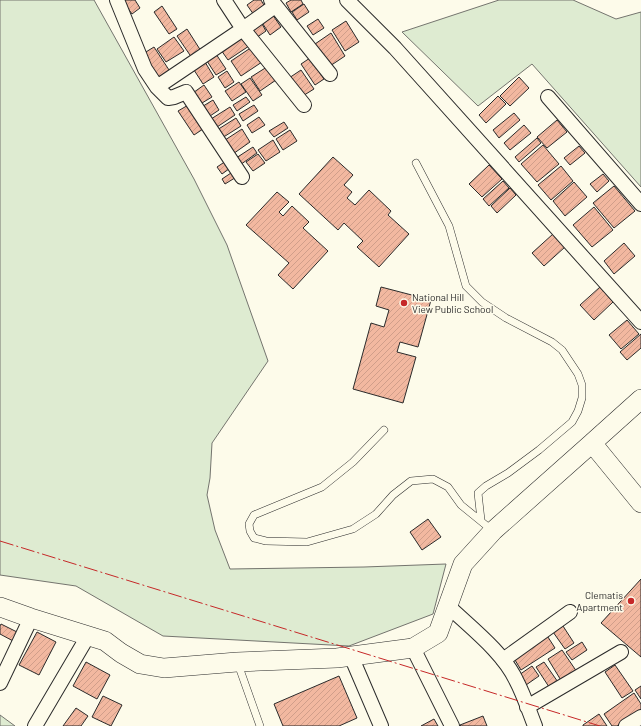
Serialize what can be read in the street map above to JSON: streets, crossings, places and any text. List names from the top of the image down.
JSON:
{
  "places": ["National Hill View Public School", "Clematis Apartment"]
}
